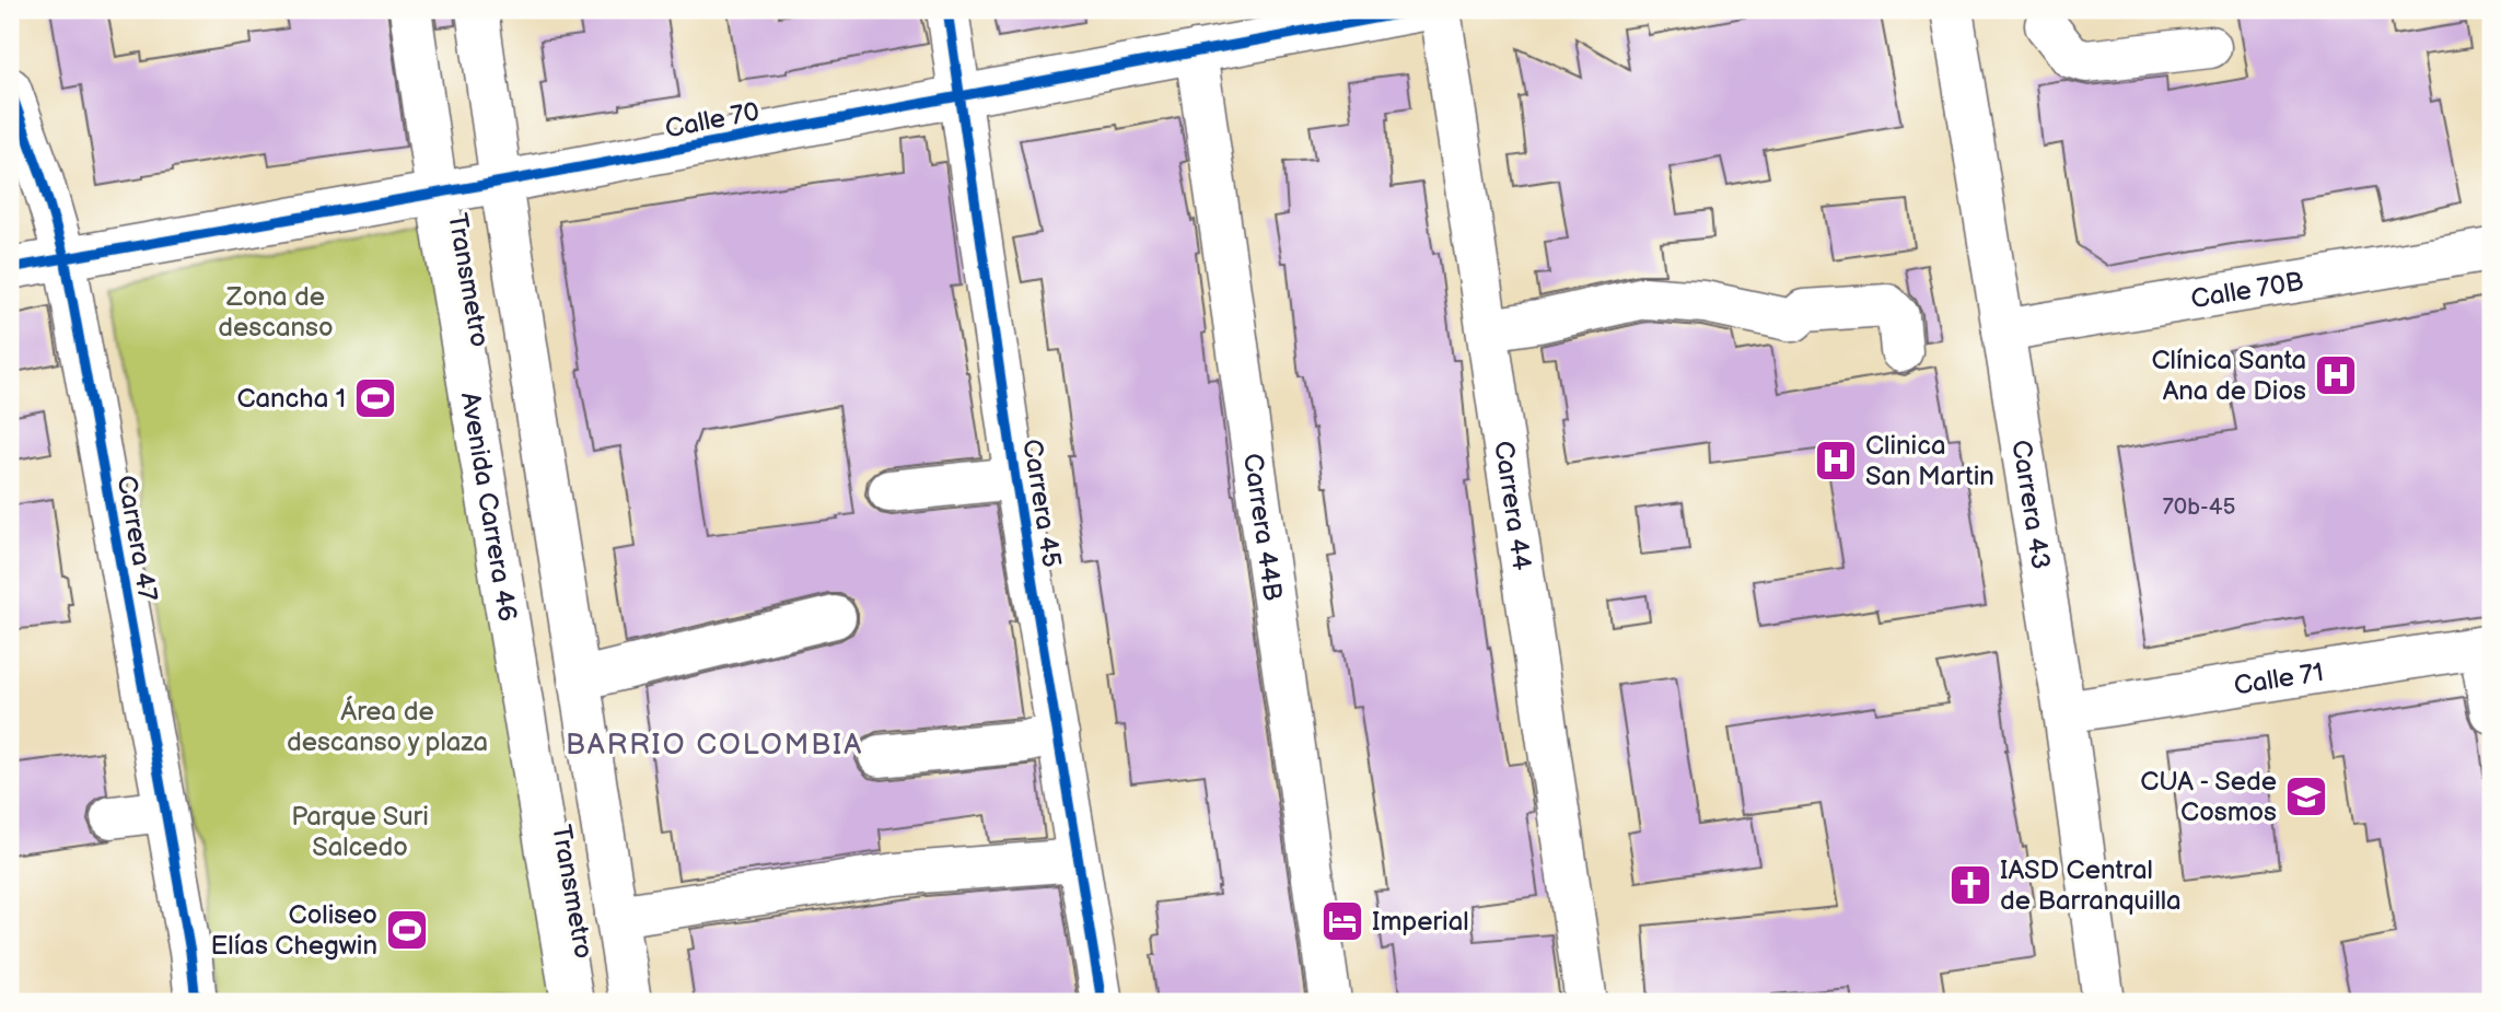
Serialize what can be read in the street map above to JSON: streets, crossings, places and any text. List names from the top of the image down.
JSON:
{
  "streets": {
    "street": [
      "Calle 70",
      "Transmetro",
      "Calle 70B",
      "Carrera 45",
      "Carrera 44",
      "Carrera 43",
      "Avenida Carrera 46",
      "Carrera 44B",
      "Carrera 47",
      "Calle 71"
    ]
  },
  "crossings": [
    ["Calle 70", "Transmetro"],
    ["Calle 70", "Carrera 45"],
    ["Calle 70", "Avenida Carrera 46"],
    ["Calle 70", "Carrera 44B"],
    ["Calle 70", "Carrera 47"],
    ["Transmetro", "Avenida Carrera 46"],
    ["Calle 70B", "Carrera 43"],
    ["Carrera 43", "Calle 71"]
  ],
  "districts": ["BARRIO COLOMBIA"],
  "parks": ["Zona de descanso", "Área de descanso y plaza", "Parque Suri Salcedo"],
  "places": {
    "hospital": ["Clínica Santa Ana de Dios", "Clinica San Martin"],
    "sports": ["Cancha 1", "Coliseo Elías Chegwin"],
    "school or university": ["CUA - Sede Cosmos"],
    "church": ["IASD Central de Barranquilla"],
    "hotel": ["Imperial"]
  },
  "house_numbers": ["70b-45"]
}
